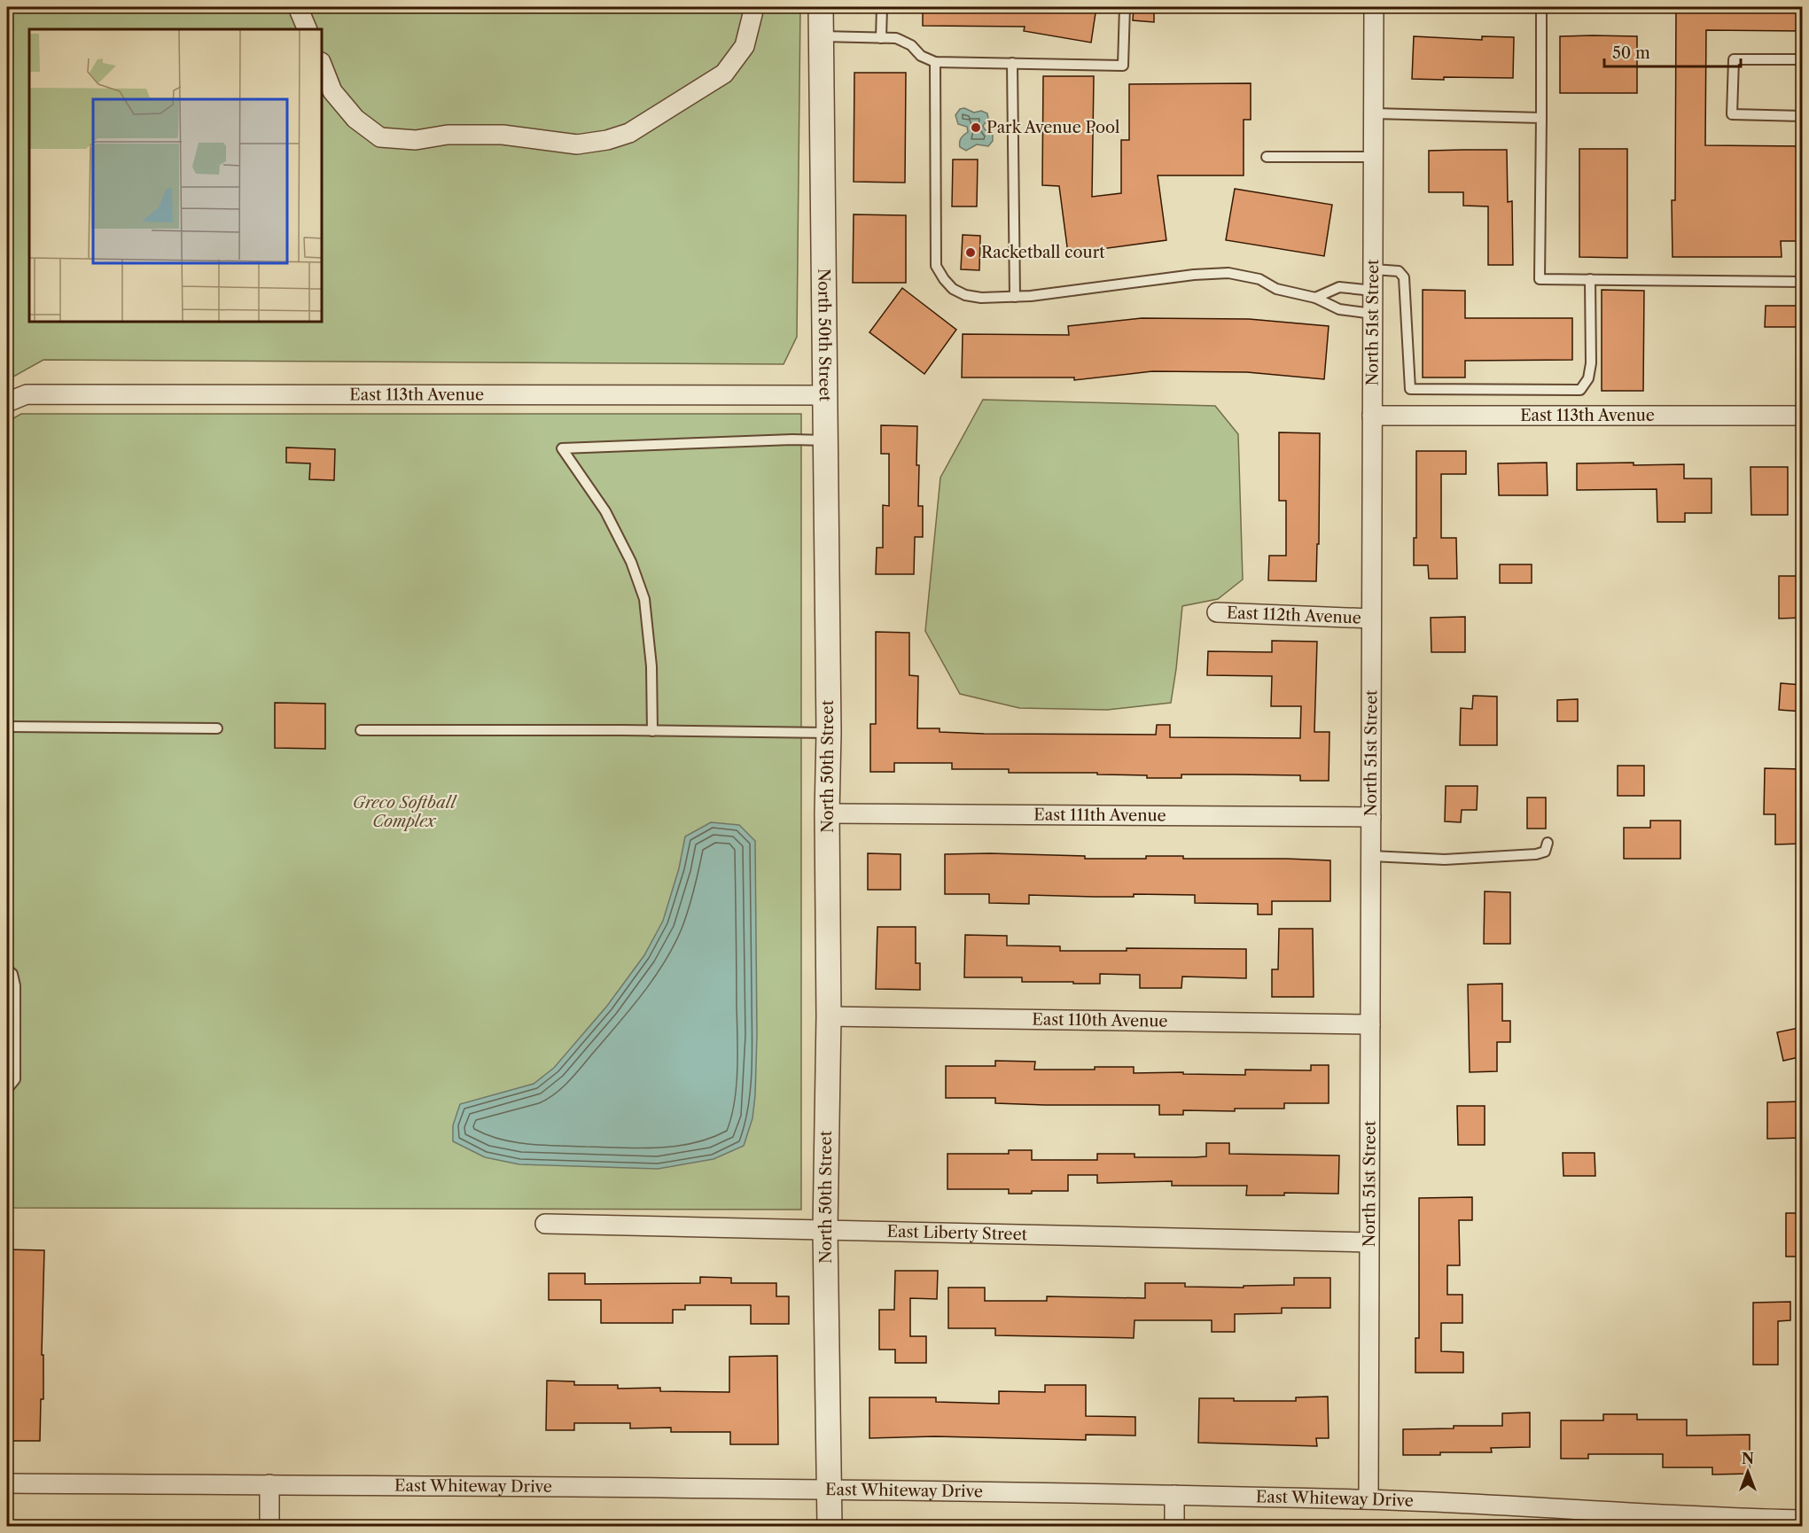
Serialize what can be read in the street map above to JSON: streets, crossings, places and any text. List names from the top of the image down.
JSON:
{
  "streets": {
    "street": [
      "North 51st Street",
      "North 50th Street",
      "East 113th Avenue",
      "East 112th Avenue",
      "East 111th Avenue",
      "East 110th Avenue",
      "East Liberty Street",
      "East Whiteway Drive"
    ]
  },
  "crossings": [
    ["North 51st Street", "East 113th Avenue"],
    ["North 51st Street", "East 112th Avenue"],
    ["North 51st Street", "East 111th Avenue"],
    ["North 51st Street", "East 110th Avenue"],
    ["North 51st Street", "East Liberty Street"],
    ["North 51st Street", "East Whiteway Drive"],
    ["North 50th Street", "East 113th Avenue"],
    ["North 50th Street", "East 111th Avenue"],
    ["North 50th Street", "East 110th Avenue"],
    ["North 50th Street", "East Liberty Street"],
    ["North 50th Street", "East Whiteway Drive"]
  ],
  "parks": ["Greco Softball Complex"],
  "places": ["Park Avenue Pool", "Racketball court"],
  "scale_bar": "50 m",
  "north": "top"
}
